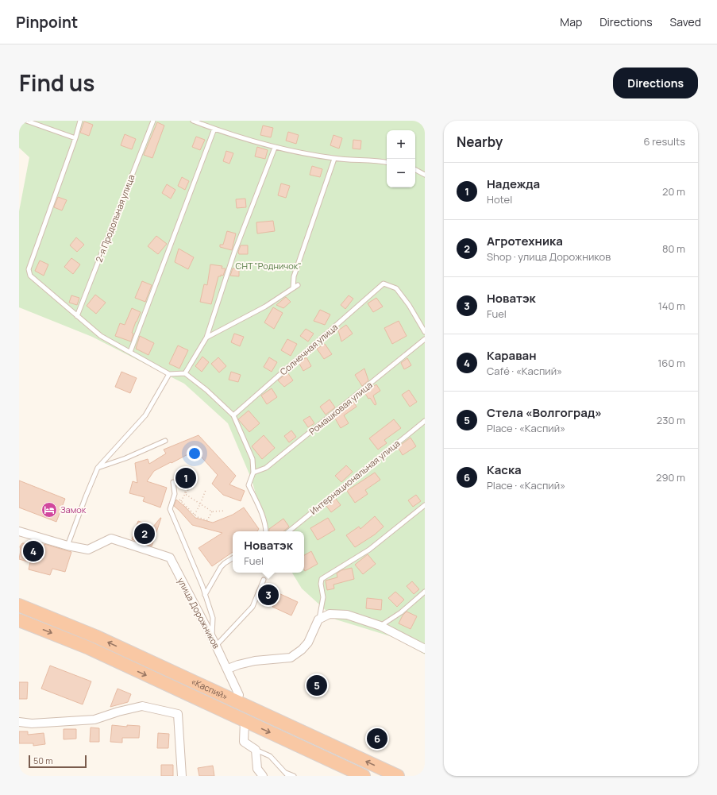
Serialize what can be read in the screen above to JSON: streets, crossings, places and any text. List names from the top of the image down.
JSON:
{
  "streets": {
    "highway": ["«Каспий»"],
    "street": ["улица Дорожников"],
    "lane": [
      "2-я Продольная улица",
      "Солнечная улица",
      "Ромашковая улица",
      "Интернациональная улица"
    ]
  },
  "crossings": [
    ["улица Дорожников", "«Каспий»"]
  ],
  "parks": ["СНТ \"Родничок\""],
  "places": {
    "hotel": ["Замок"]
  },
  "scale_bar": "50 m",
  "page": {
    "header": "Pinpoint",
    "nav": ["Map", "Directions", "Saved"],
    "title": "Find us",
    "buttons": "Directions",
    "heading": ["Nearby", "6 results"],
    "map_buttons": ["+", "−"],
    "list": [
      {
        "mark": "1",
        "name": "Надежда",
        "note": "Hotel",
        "value": "20 m"
      },
      {
        "mark": "2",
        "name": "Агротехника",
        "note": "Shop · улица Дорожников",
        "value": "80 m"
      },
      {
        "mark": "3",
        "name": "Новатэк",
        "note": "Fuel",
        "value": "140 m"
      },
      {
        "mark": "4",
        "name": "Караван",
        "note": "Café · «Каспий»",
        "value": "160 m"
      },
      {
        "mark": "5",
        "name": "Стела «Волгоград»",
        "note": "Place · «Каспий»",
        "value": "230 m"
      },
      {
        "mark": "6",
        "name": "Каска",
        "note": "Place · «Каспий»",
        "value": "290 m"
      }
    ],
    "pins": [
      "1",
      "2",
      "4",
      "3",
      "5",
      "6"
    ],
    "popup": ["Новатэк", "Fuel"],
    "scale": "50 m"
  }
}
